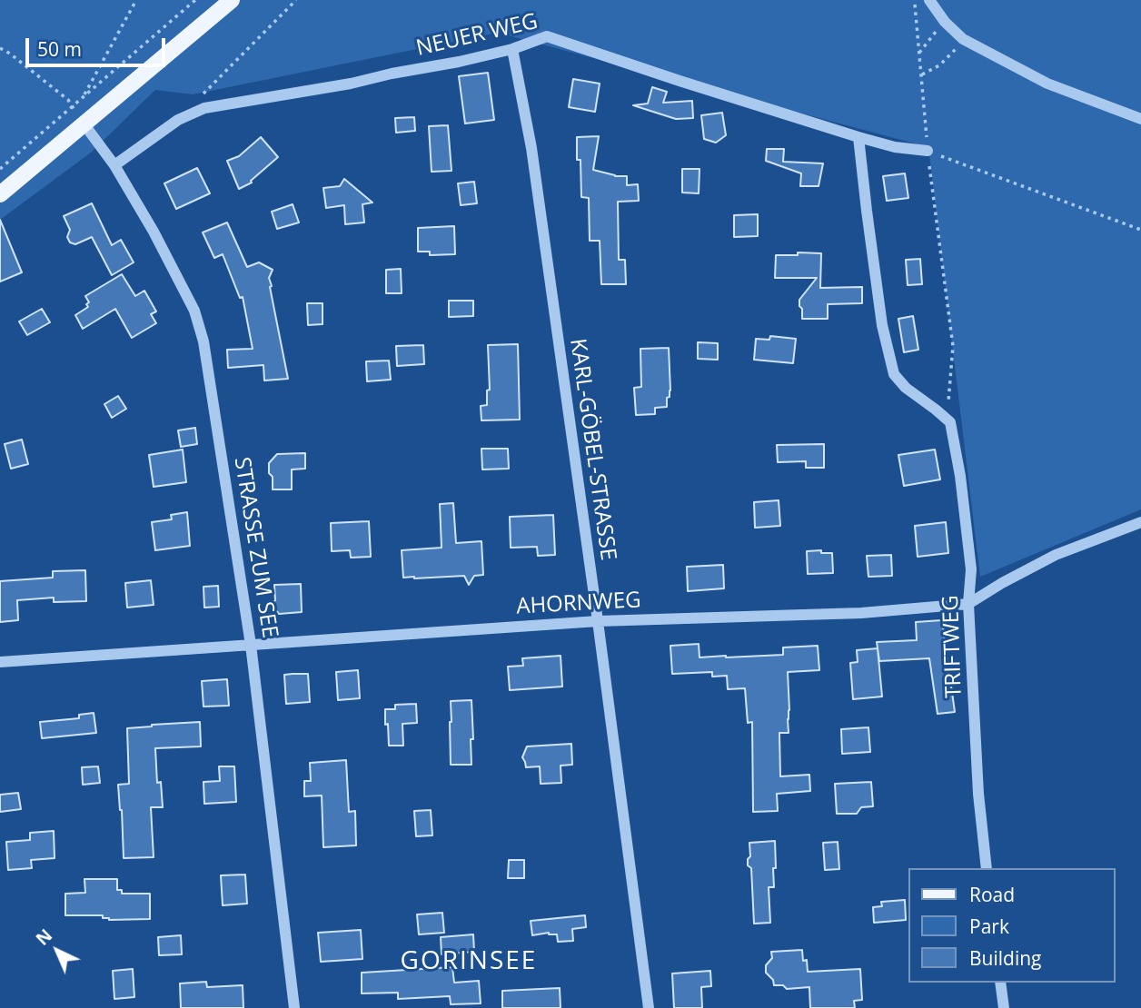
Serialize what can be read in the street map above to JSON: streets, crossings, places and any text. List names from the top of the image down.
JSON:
{
  "streets": {
    "street": [
      "NEUER WEG",
      "KARL-GÖBEL-STRASSE",
      "STRASSE ZUM SEE",
      "AHORNWEG",
      "TRIFTWEG"
    ]
  },
  "crossings": [
    ["NEUER WEG", "KARL-GÖBEL-STRASSE"],
    ["NEUER WEG", "STRASSE ZUM SEE"],
    ["KARL-GÖBEL-STRASSE", "AHORNWEG"],
    ["STRASSE ZUM SEE", "AHORNWEG"],
    ["AHORNWEG", "TRIFTWEG"]
  ],
  "districts": ["GORINSEE"],
  "legend": ["Road", "Park", "Building"],
  "scale_bar": "50 m",
  "north": "top left"
}
